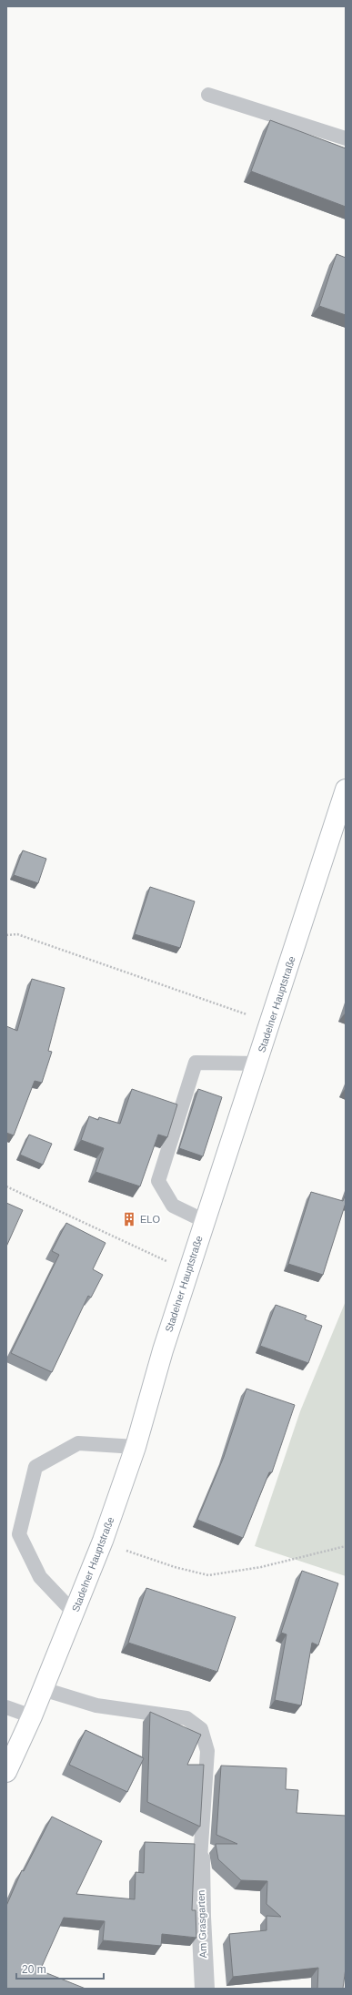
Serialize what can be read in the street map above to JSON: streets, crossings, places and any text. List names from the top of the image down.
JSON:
{
  "streets": {
    "main road": ["Stadelner Hauptstraße"],
    "street": ["Am Grasgarten"]
  },
  "places": {
    "building": ["ELO"]
  },
  "scale_bar": "20 m"
}
